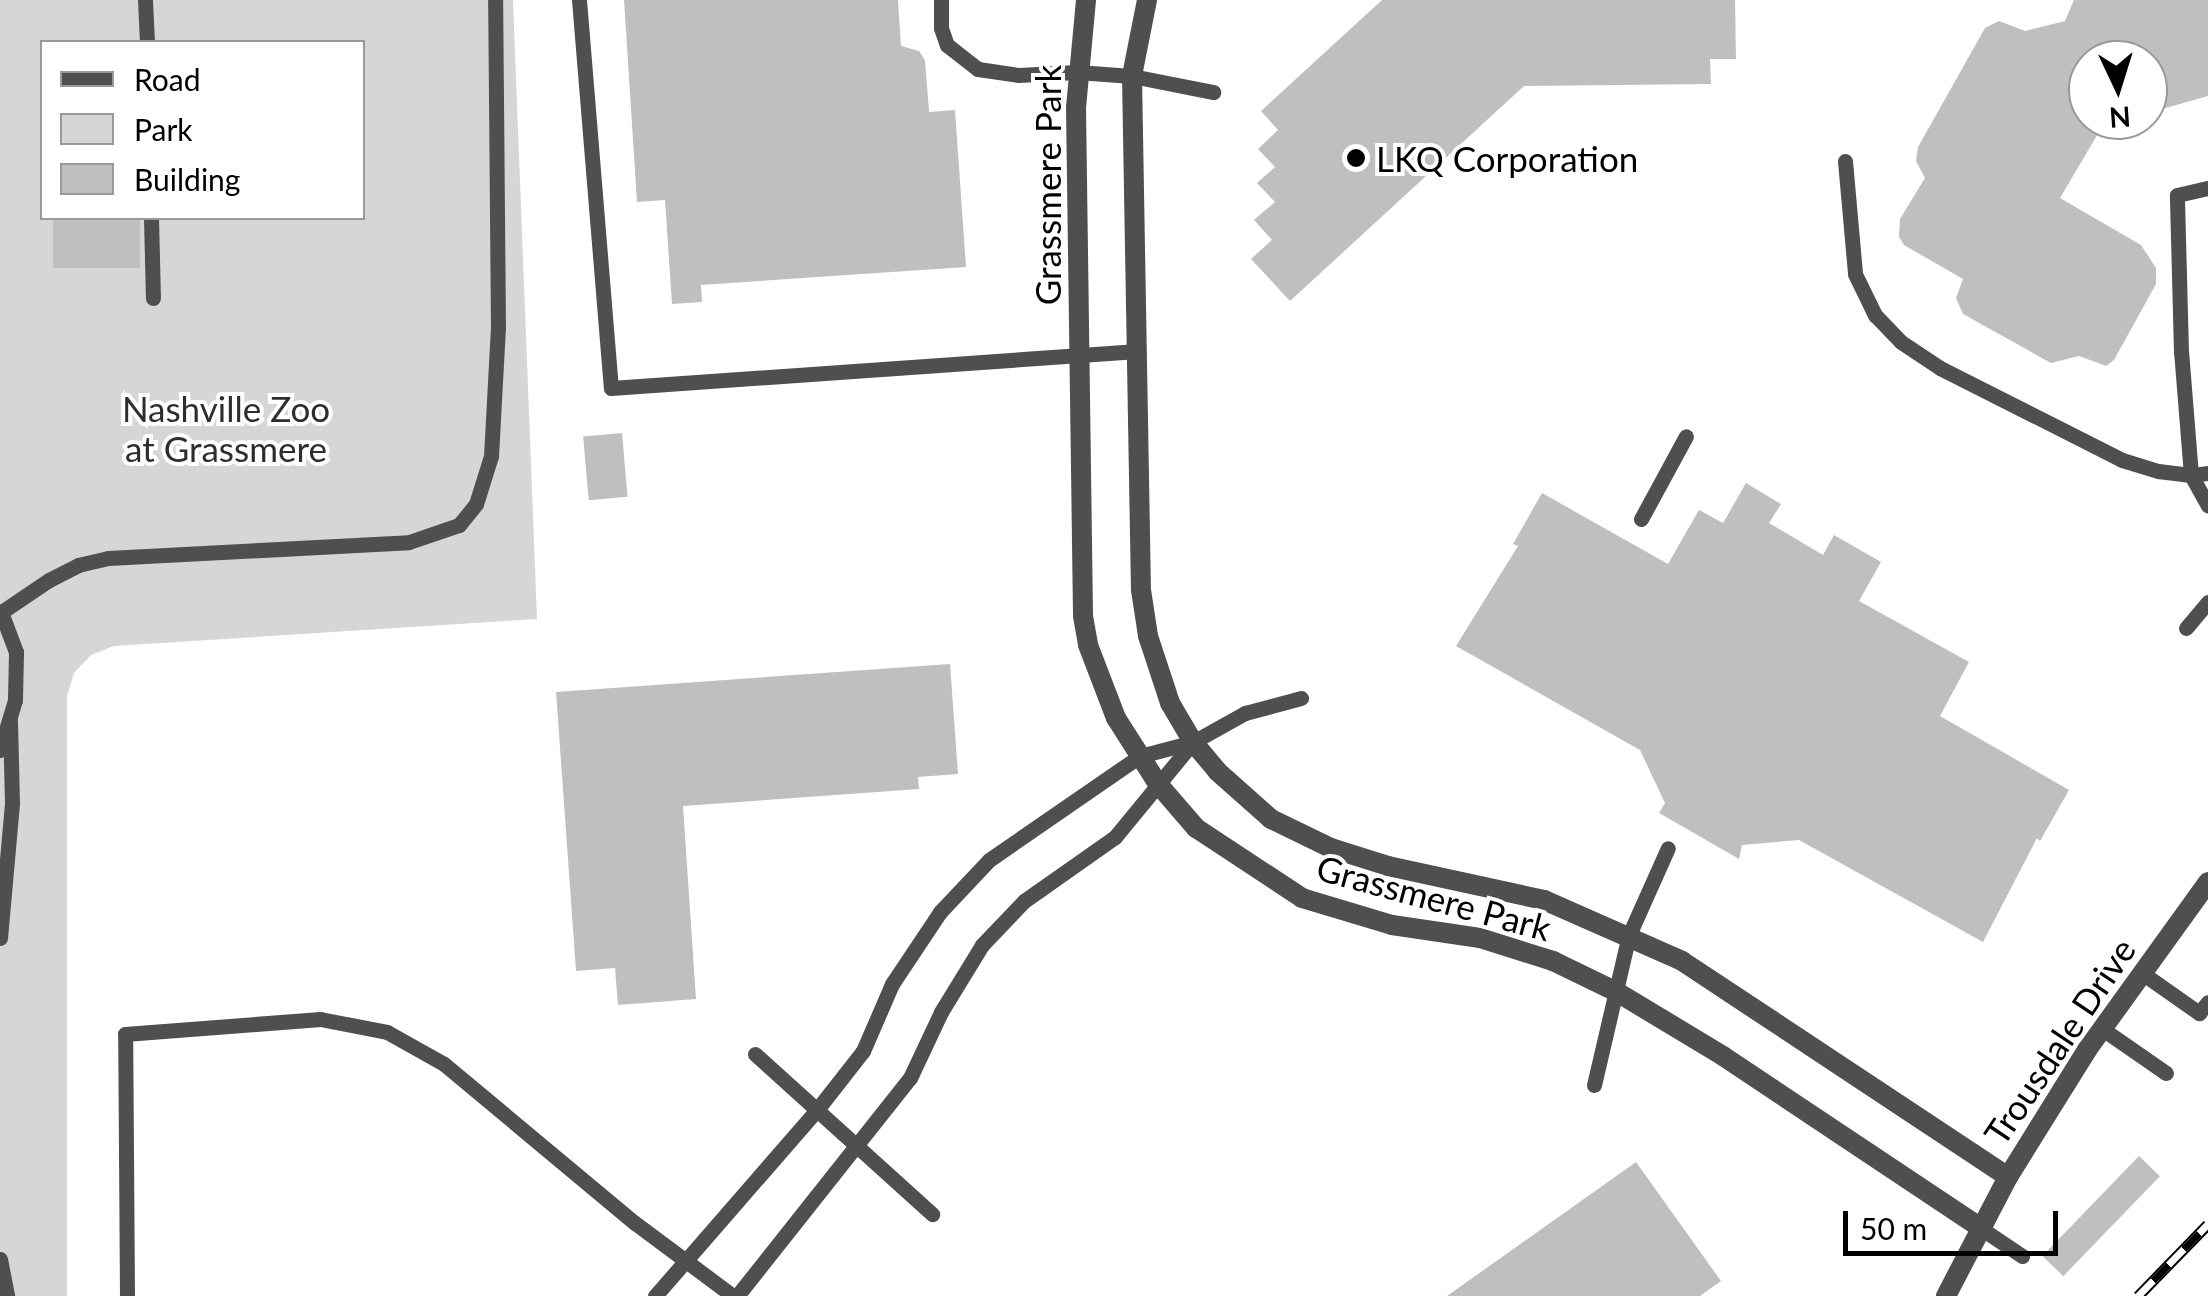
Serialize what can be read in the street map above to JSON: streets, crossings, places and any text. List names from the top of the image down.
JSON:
{
  "streets": {
    "street": ["Grassmere Park", "Trousdale Drive"]
  },
  "crossings": [
    ["Grassmere Park", "Trousdale Drive"]
  ],
  "parks": ["Nashville Zoo at Grassmere"],
  "places": ["LKQ Corporation"],
  "legend": ["Road", "Park", "Building"],
  "scale_bar": "50 m",
  "north": "bottom"
}
